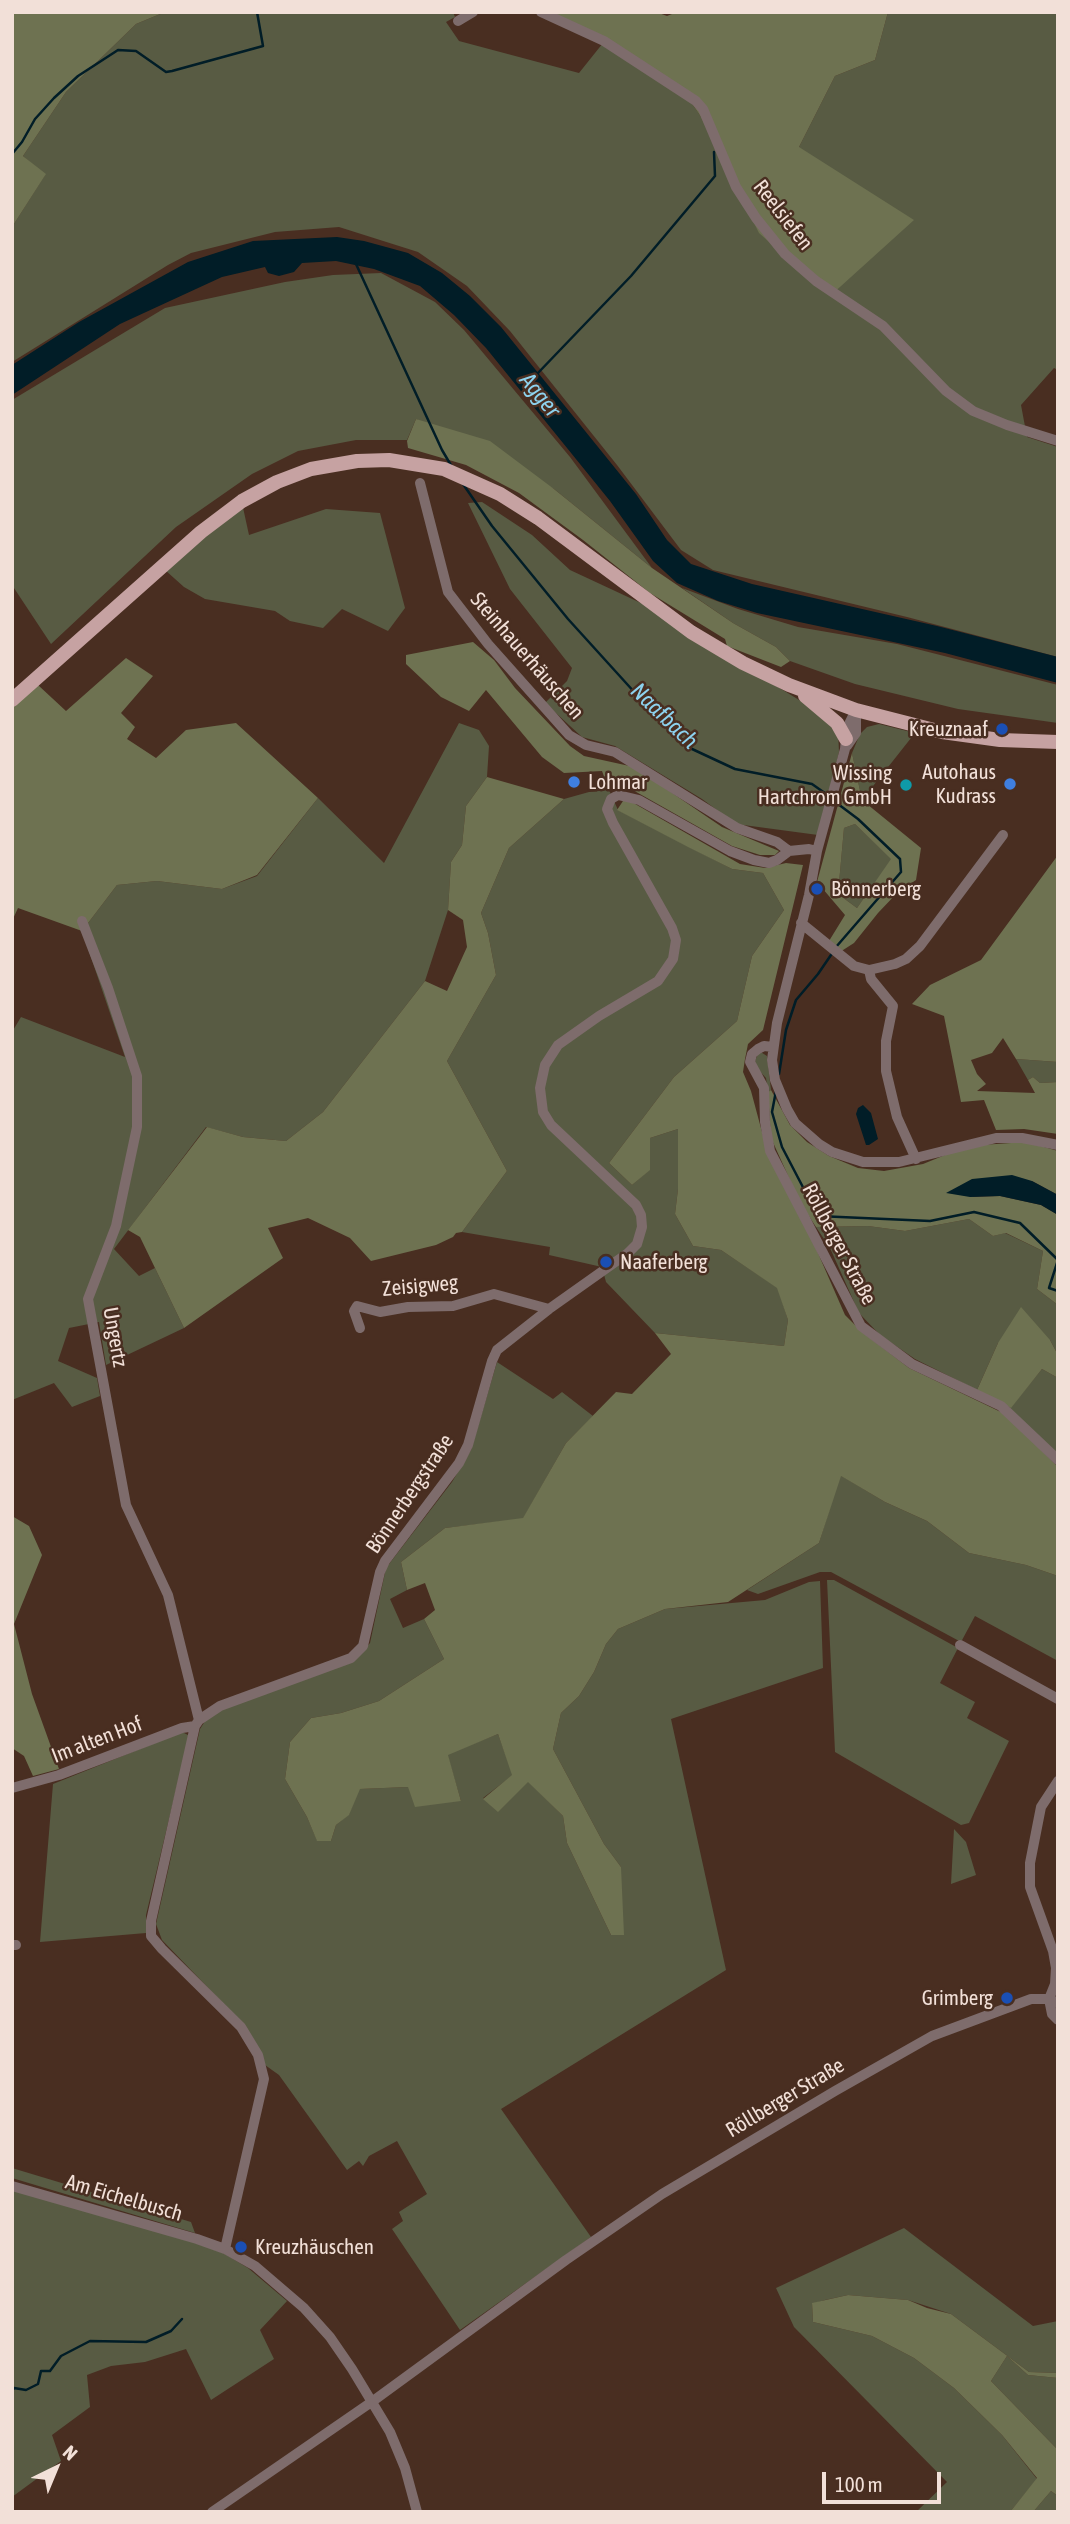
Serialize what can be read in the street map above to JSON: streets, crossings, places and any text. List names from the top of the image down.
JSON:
{
  "streets": {
    "street": [
      "Reelsiefen",
      "Steinhauerhäuschen",
      "Röllberger Straße",
      "Zeisigweg",
      "Ungertz",
      "Bönnerbergstraße",
      "Im alten Hof",
      "Am Eichelbusch"
    ]
  },
  "crossings": [
    ["Steinhauerhäuschen", "Bönnerbergstraße"],
    ["Zeisigweg", "Bönnerbergstraße"],
    ["Ungertz", "Bönnerbergstraße"],
    ["Ungertz", "Im alten Hof"],
    ["Bönnerbergstraße", "Im alten Hof"]
  ],
  "water": ["Agger", "Naafbach"],
  "places": [
    "Kreuznaaf",
    "Lohmar",
    "Autohaus Kudrass",
    "Wissing Hartchrom GmbH",
    "Bönnerberg",
    "Naaferberg",
    "Grimberg",
    "Kreuzhäuschen"
  ],
  "scale_bar": "100 m",
  "north": "top right"
}
